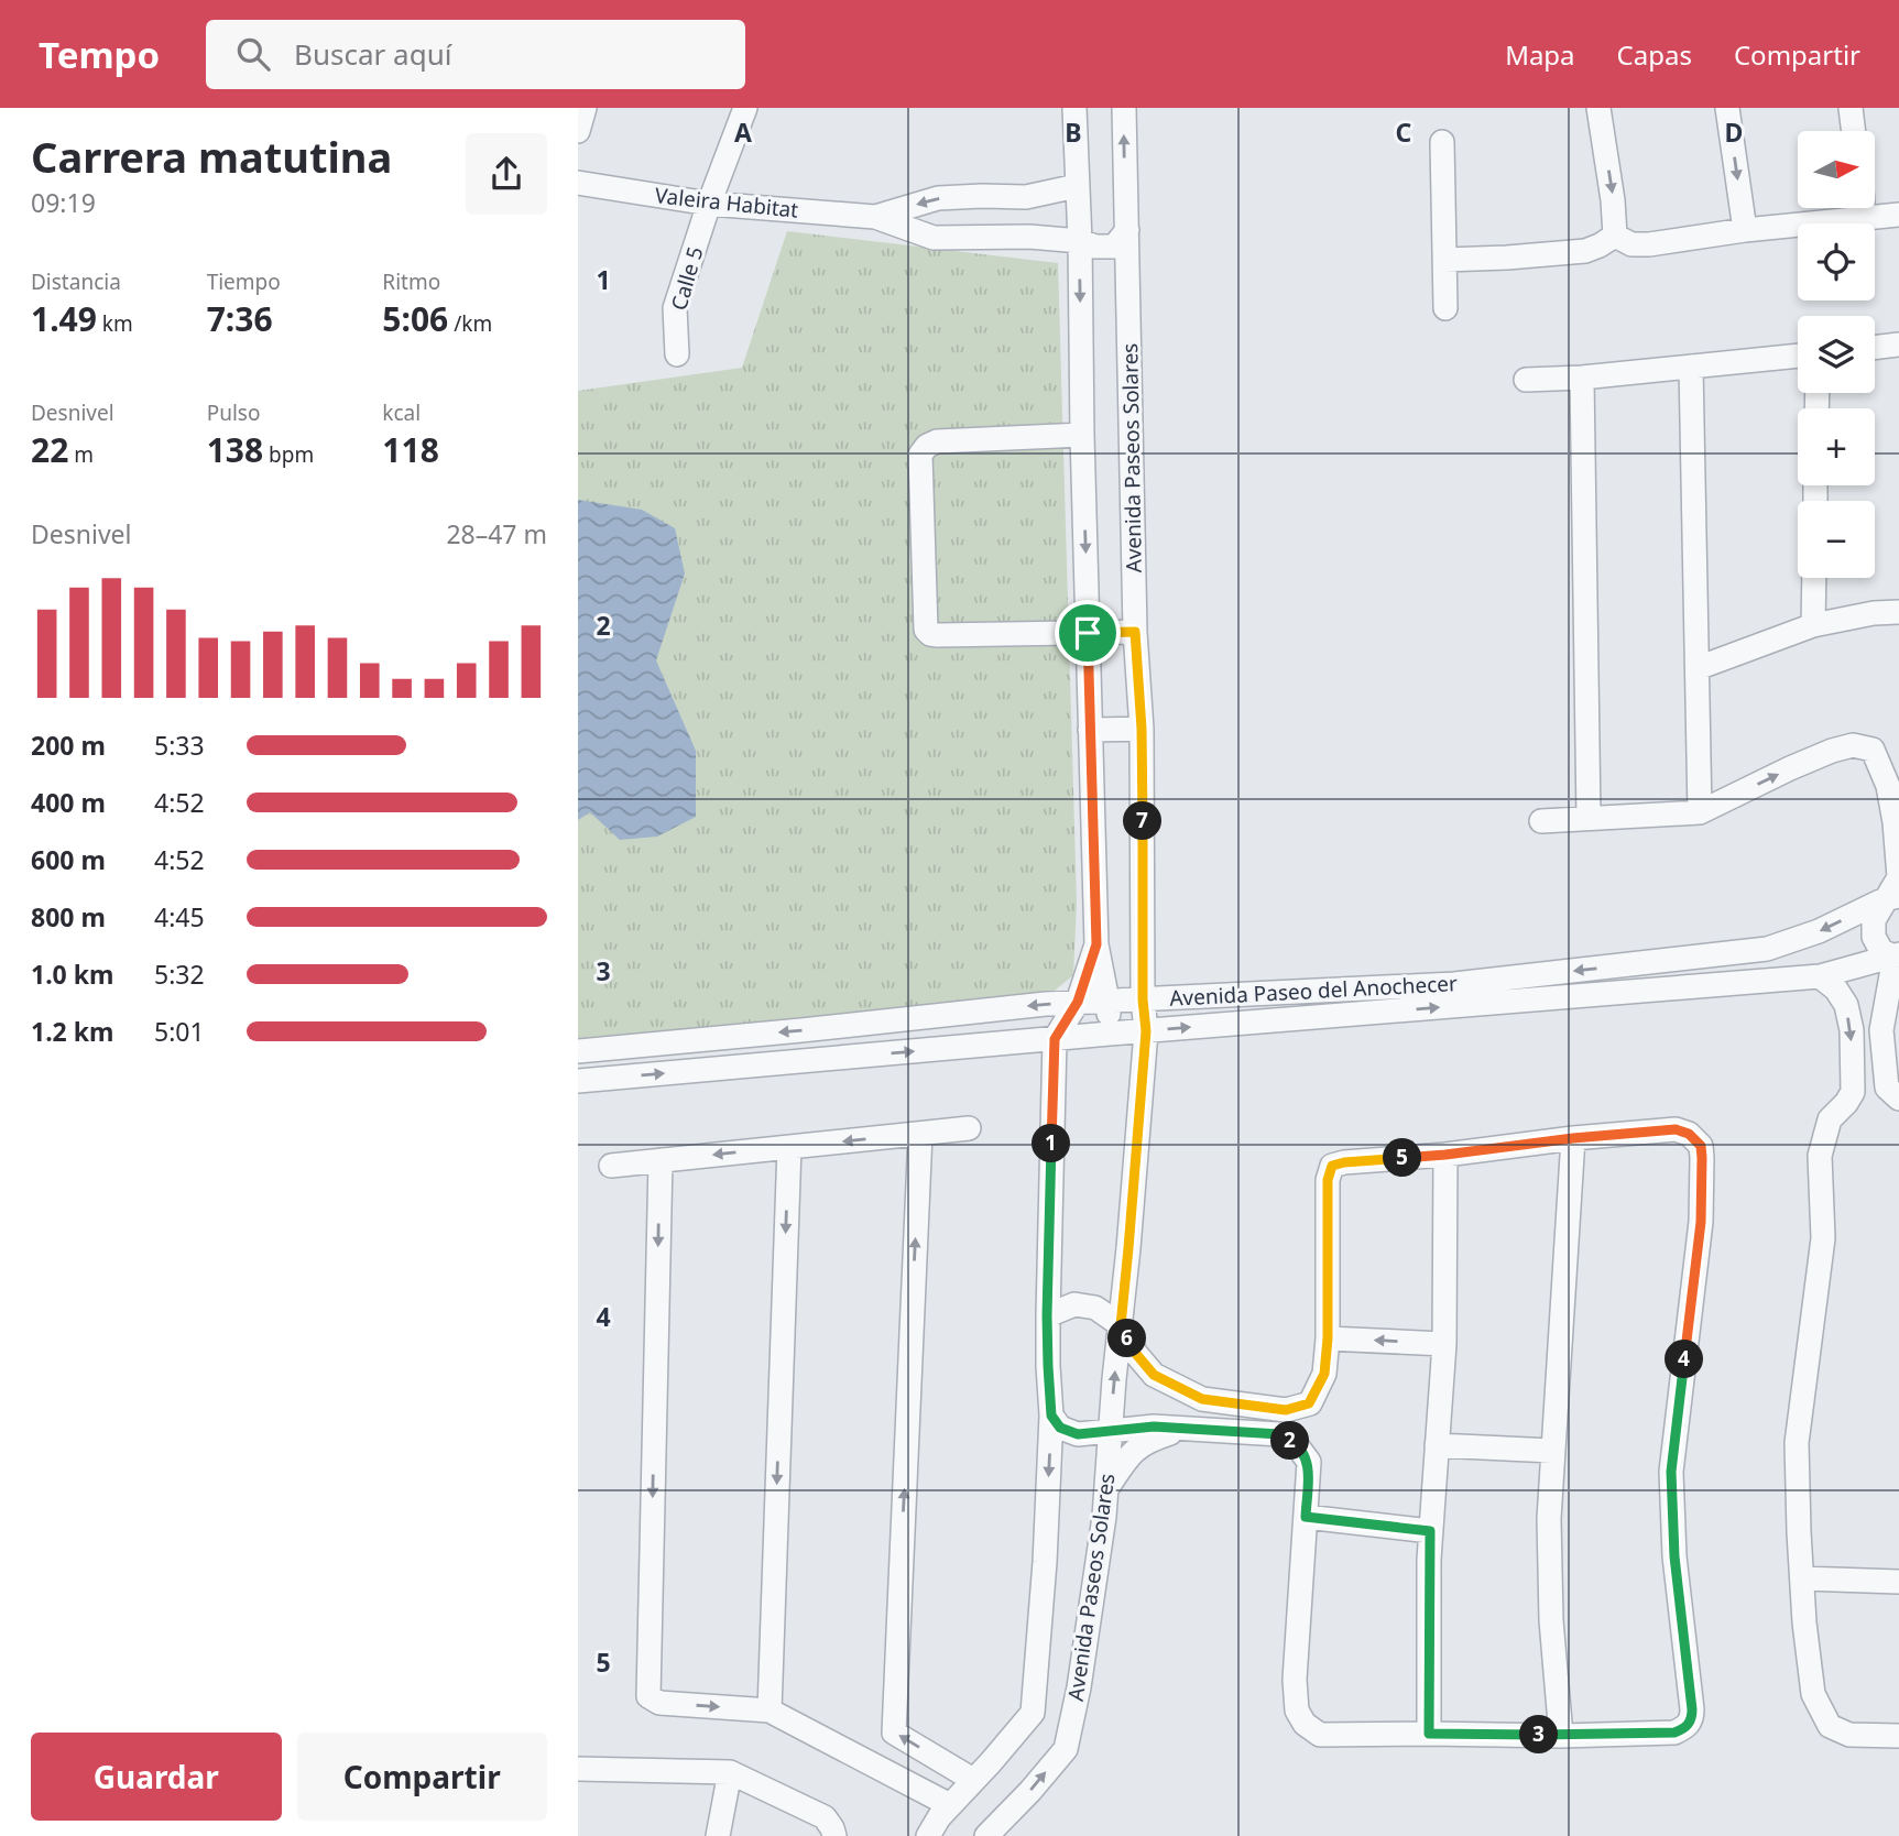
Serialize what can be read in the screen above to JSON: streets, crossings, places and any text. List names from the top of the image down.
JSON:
{
  "streets": {
    "street": [
      "Valeira Habitat",
      "Calle 5",
      "Avenida Paseos Solares",
      "Avenida Paseo del Anochecer"
    ]
  },
  "crossings": [
    ["Valeira Habitat", "Calle 5"],
    ["Valeira Habitat", "Avenida Paseos Solares"],
    ["Avenida Paseos Solares", "Avenida Paseo del Anochecer"]
  ],
  "north": "right",
  "page": {
    "header": "Tempo",
    "search": "Buscar aquí",
    "nav": ["Mapa", "Capas", "Compartir"],
    "heading": ["Carrera matutina", "09:19"],
    "map_buttons": ["+", "−"],
    "stats": [
      ["Distancia", "1.49 km"],
      ["Tiempo", "7:36"],
      ["Ritmo", "5:06 /km"],
      ["Desnivel", "22 m"],
      ["Pulso", "138 bpm"],
      ["kcal", "118"]
    ],
    "chart": ["Desnivel", "28–47 m"],
    "list": [
      {
        "name": "200 m",
        "note": "5:33"
      },
      {
        "name": "400 m",
        "note": "4:52"
      },
      {
        "name": "600 m",
        "note": "4:52"
      },
      {
        "name": "800 m",
        "note": "4:45"
      },
      {
        "name": "1.0 km",
        "note": "5:32"
      },
      {
        "name": "1.2 km",
        "note": "5:01"
      }
    ],
    "pins": [
      "7",
      "1",
      "5",
      "6",
      "4",
      "2",
      "3"
    ],
    "buttons": ["Guardar", "Compartir"]
  },
  "grid": {
    "columns": [
      "A",
      "B",
      "C",
      "D"
    ],
    "rows": [
      "1",
      "2",
      "3",
      "4",
      "5"
    ]
  }
}
